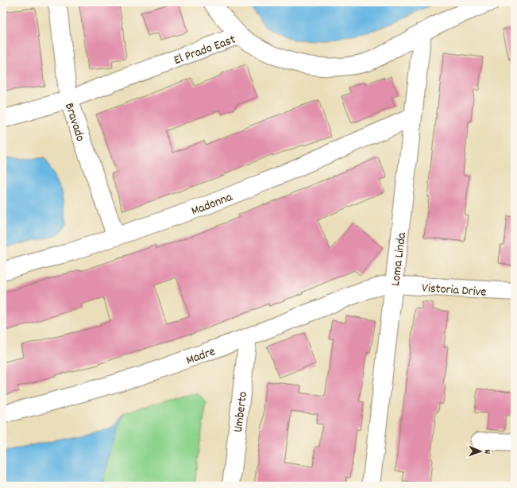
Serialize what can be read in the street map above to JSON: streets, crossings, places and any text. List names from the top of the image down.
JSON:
{
  "streets": {
    "street": [
      "El Prado East",
      "Bravado",
      "Madonna",
      "Loma Linda",
      "Vistoria Drive",
      "Madre",
      "Umberto"
    ]
  },
  "crossings": [
    ["El Prado East", "Bravado"],
    ["El Prado East", "Loma Linda"],
    ["Bravado", "Madonna"],
    ["Madonna", "Loma Linda"],
    ["Loma Linda", "Vistoria Drive"],
    ["Loma Linda", "Madre"],
    ["Vistoria Drive", "Madre"],
    ["Madre", "Umberto"]
  ],
  "north": "right"
}
